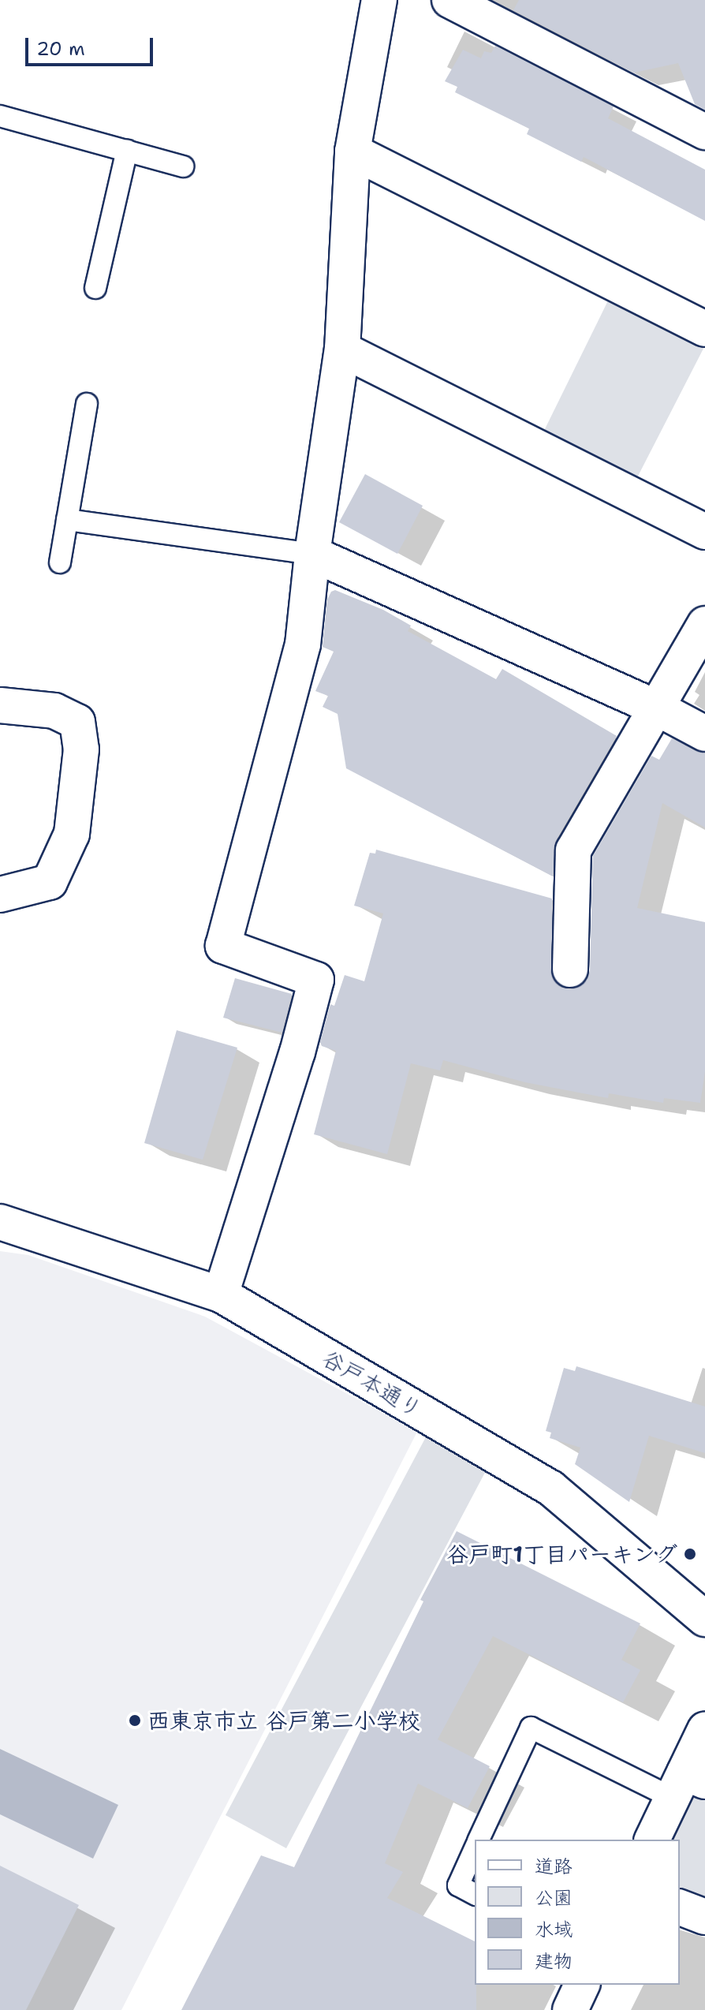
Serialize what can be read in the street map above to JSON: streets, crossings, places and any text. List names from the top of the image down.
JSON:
{
  "streets": {
    "street": ["谷戸本通り"]
  },
  "places": ["谷戸町1丁目パーキング", "西東京市立 谷戸第二小学校"],
  "legend": [
    "道路",
    "公園",
    "水域",
    "建物"
  ],
  "scale_bar": "20 m"
}
